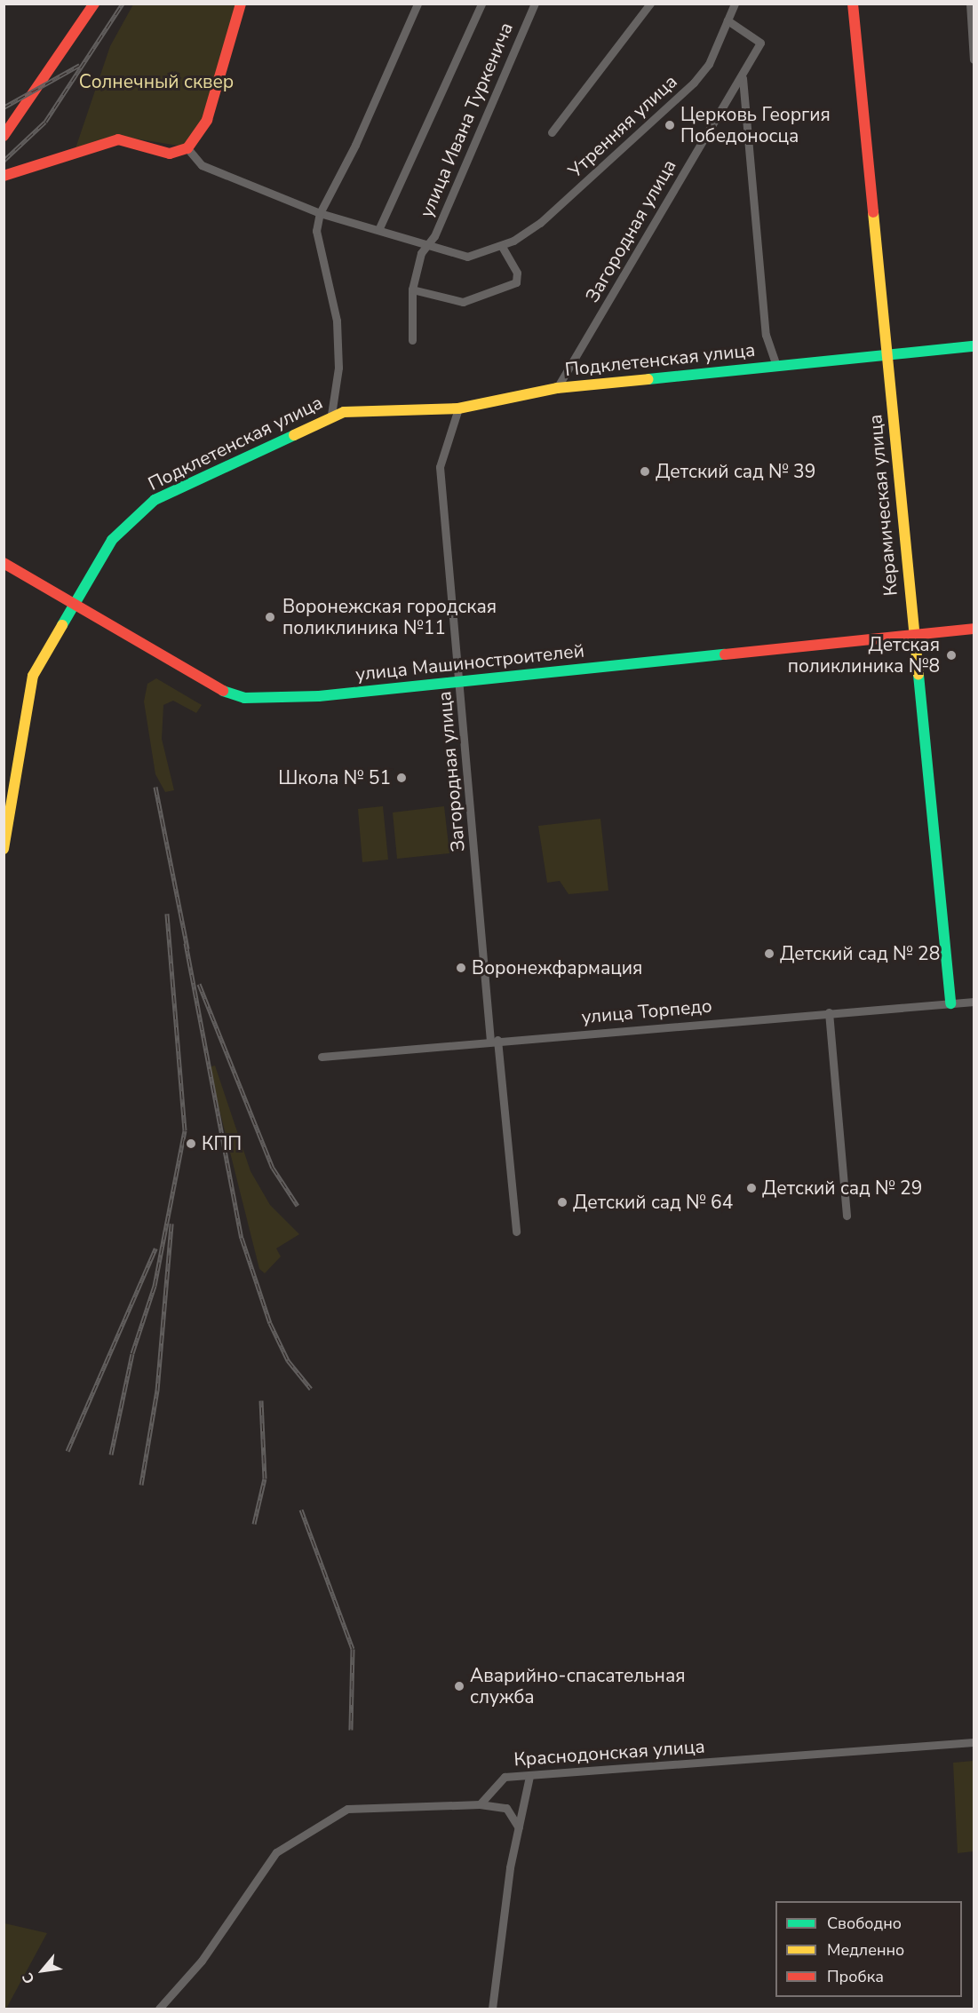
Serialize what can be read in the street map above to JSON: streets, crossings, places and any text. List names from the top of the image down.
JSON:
{
  "streets": {
    "street": [
      "улица Ивана Туркенича",
      "Утренняя улица",
      "Загородная улица",
      "Подклетенская улица",
      "Керамическая улица",
      "улица Машиностроителей",
      "улица Торпедо",
      "Краснодонская улица"
    ]
  },
  "crossings": [
    ["улица Ивана Туркенича", "Утренняя улица"],
    ["Утренняя улица", "Загородная улица"],
    ["Загородная улица", "Подклетенская улица"],
    ["Загородная улица", "улица Машиностроителей"],
    ["Загородная улица", "улица Торпедо"],
    ["Подклетенская улица", "Керамическая улица"],
    ["Подклетенская улица", "улица Машиностроителей"],
    ["Керамическая улица", "улица Машиностроителей"],
    ["Керамическая улица", "улица Торпедо"]
  ],
  "parks": ["Солнечный сквер"],
  "places": [
    "Церковь Георгия Победоносца",
    "Детский сад № 39",
    "Воронежская городская поликлиника №11",
    "Детская поликлиника №8",
    "Школа № 51",
    "Детский сад № 28",
    "Воронежфармация",
    "КПП",
    "Детский сад № 29",
    "Детский сад № 64",
    "Аварийно-спасательная служба"
  ],
  "legend": ["Свободно", "Медленно", "Пробка"],
  "north": "bottom left"
}
